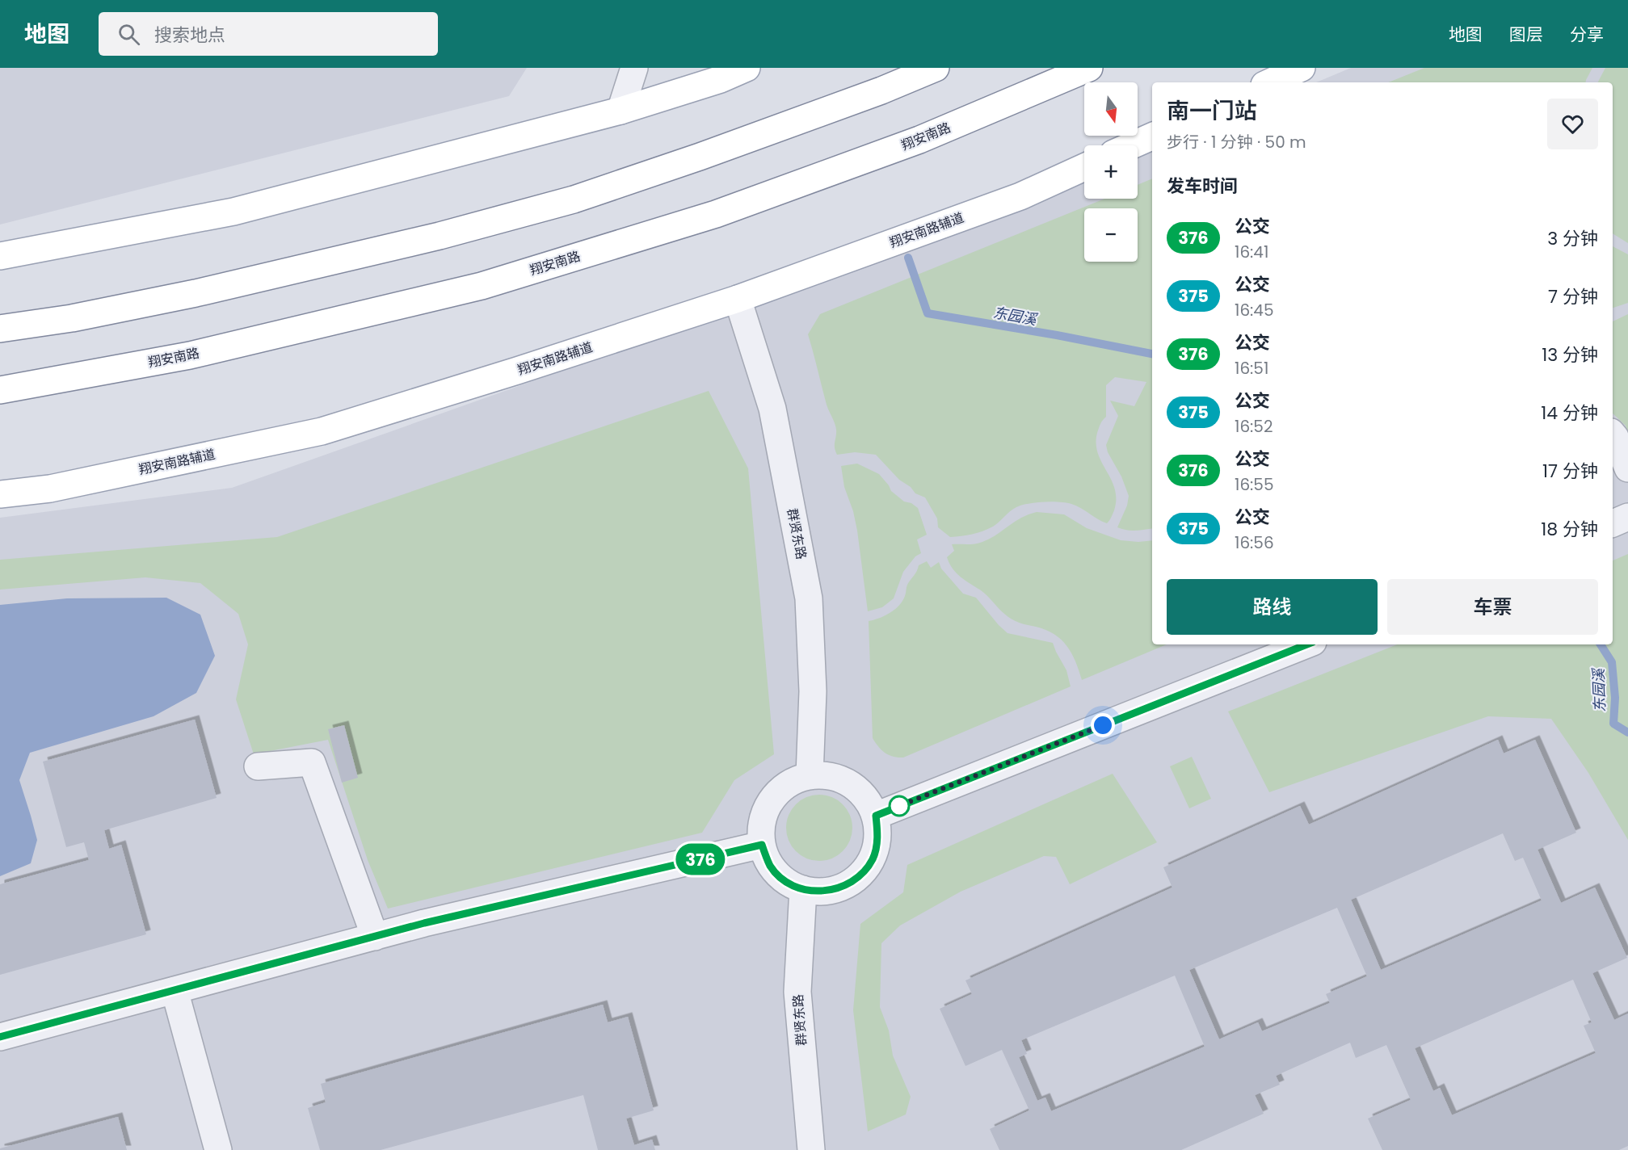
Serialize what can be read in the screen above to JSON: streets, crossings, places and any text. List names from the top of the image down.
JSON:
{
  "streets": {
    "main road": ["翔安南路", "翔安南路辅道"],
    "street": ["群贤东路"]
  },
  "crossings": [
    ["翔安南路辅道", "群贤东路"]
  ],
  "water": ["东园溪"],
  "lines": ["bus line 376"],
  "north": "bottom",
  "page": {
    "header": "地图",
    "search": "搜索地点",
    "nav": ["地图", "图层", "分享"],
    "on_map": "376",
    "map_buttons": ["+", "−"],
    "heading": [
      ["南一门站", "步行 · 1 分钟 · 50 m"],
      "发车时间"
    ],
    "list": [
      {
        "mark": "376",
        "name": "公交",
        "note": "16:41",
        "value": "3 分钟"
      },
      {
        "mark": "375",
        "name": "公交",
        "note": "16:45",
        "value": "7 分钟"
      },
      {
        "mark": "376",
        "name": "公交",
        "note": "16:51",
        "value": "13 分钟"
      },
      {
        "mark": "375",
        "name": "公交",
        "note": "16:52",
        "value": "14 分钟"
      },
      {
        "mark": "376",
        "name": "公交",
        "note": "16:55",
        "value": "17 分钟"
      },
      {
        "mark": "375",
        "name": "公交",
        "note": "16:56",
        "value": "18 分钟"
      }
    ],
    "buttons": ["路线", "车票"]
  }
}
